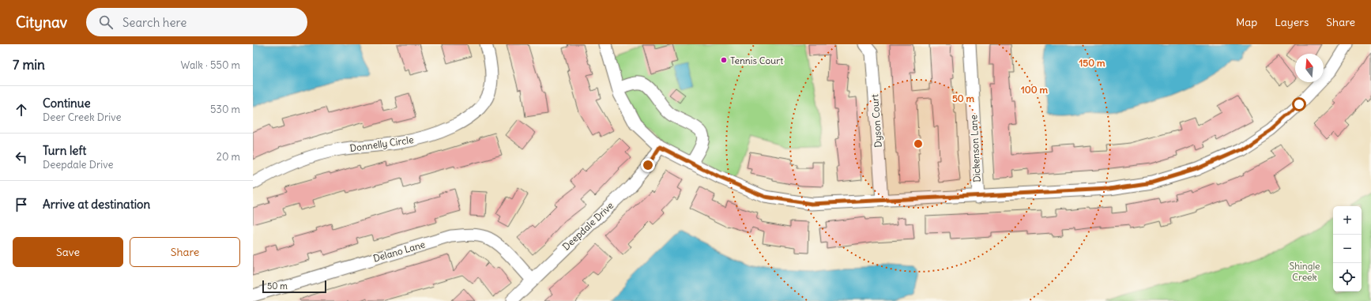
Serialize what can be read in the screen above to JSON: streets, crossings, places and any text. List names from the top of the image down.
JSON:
{
  "streets": {
    "street": [
      "Dyson Court",
      "Donnelly Circle",
      "Dickenson Lane",
      "Deepdale Drive",
      "Delano Lane"
    ]
  },
  "crossings": [
    ["Deepdale Drive", "Delano Lane"]
  ],
  "parks": ["Shingle Creek"],
  "places": ["Tennis Court"],
  "scale_bar": "50 m",
  "north": "top",
  "page": {
    "header": "Citynav",
    "search": "Search here",
    "nav": ["Map", "Layers", "Share"],
    "heading": ["7 min", "Walk · 550 m"],
    "list": [
      ["Continue", "Deer Creek Drive", "530 m"],
      ["Turn left", "Deepdale Drive", "20 m"],
      "Arrive at destination"
    ],
    "map_buttons": ["+", "−"],
    "buttons": ["Save", "Share"],
    "scale": "50 m"
  },
  "rings": ["150 m", "100 m", "50 m"]
}
